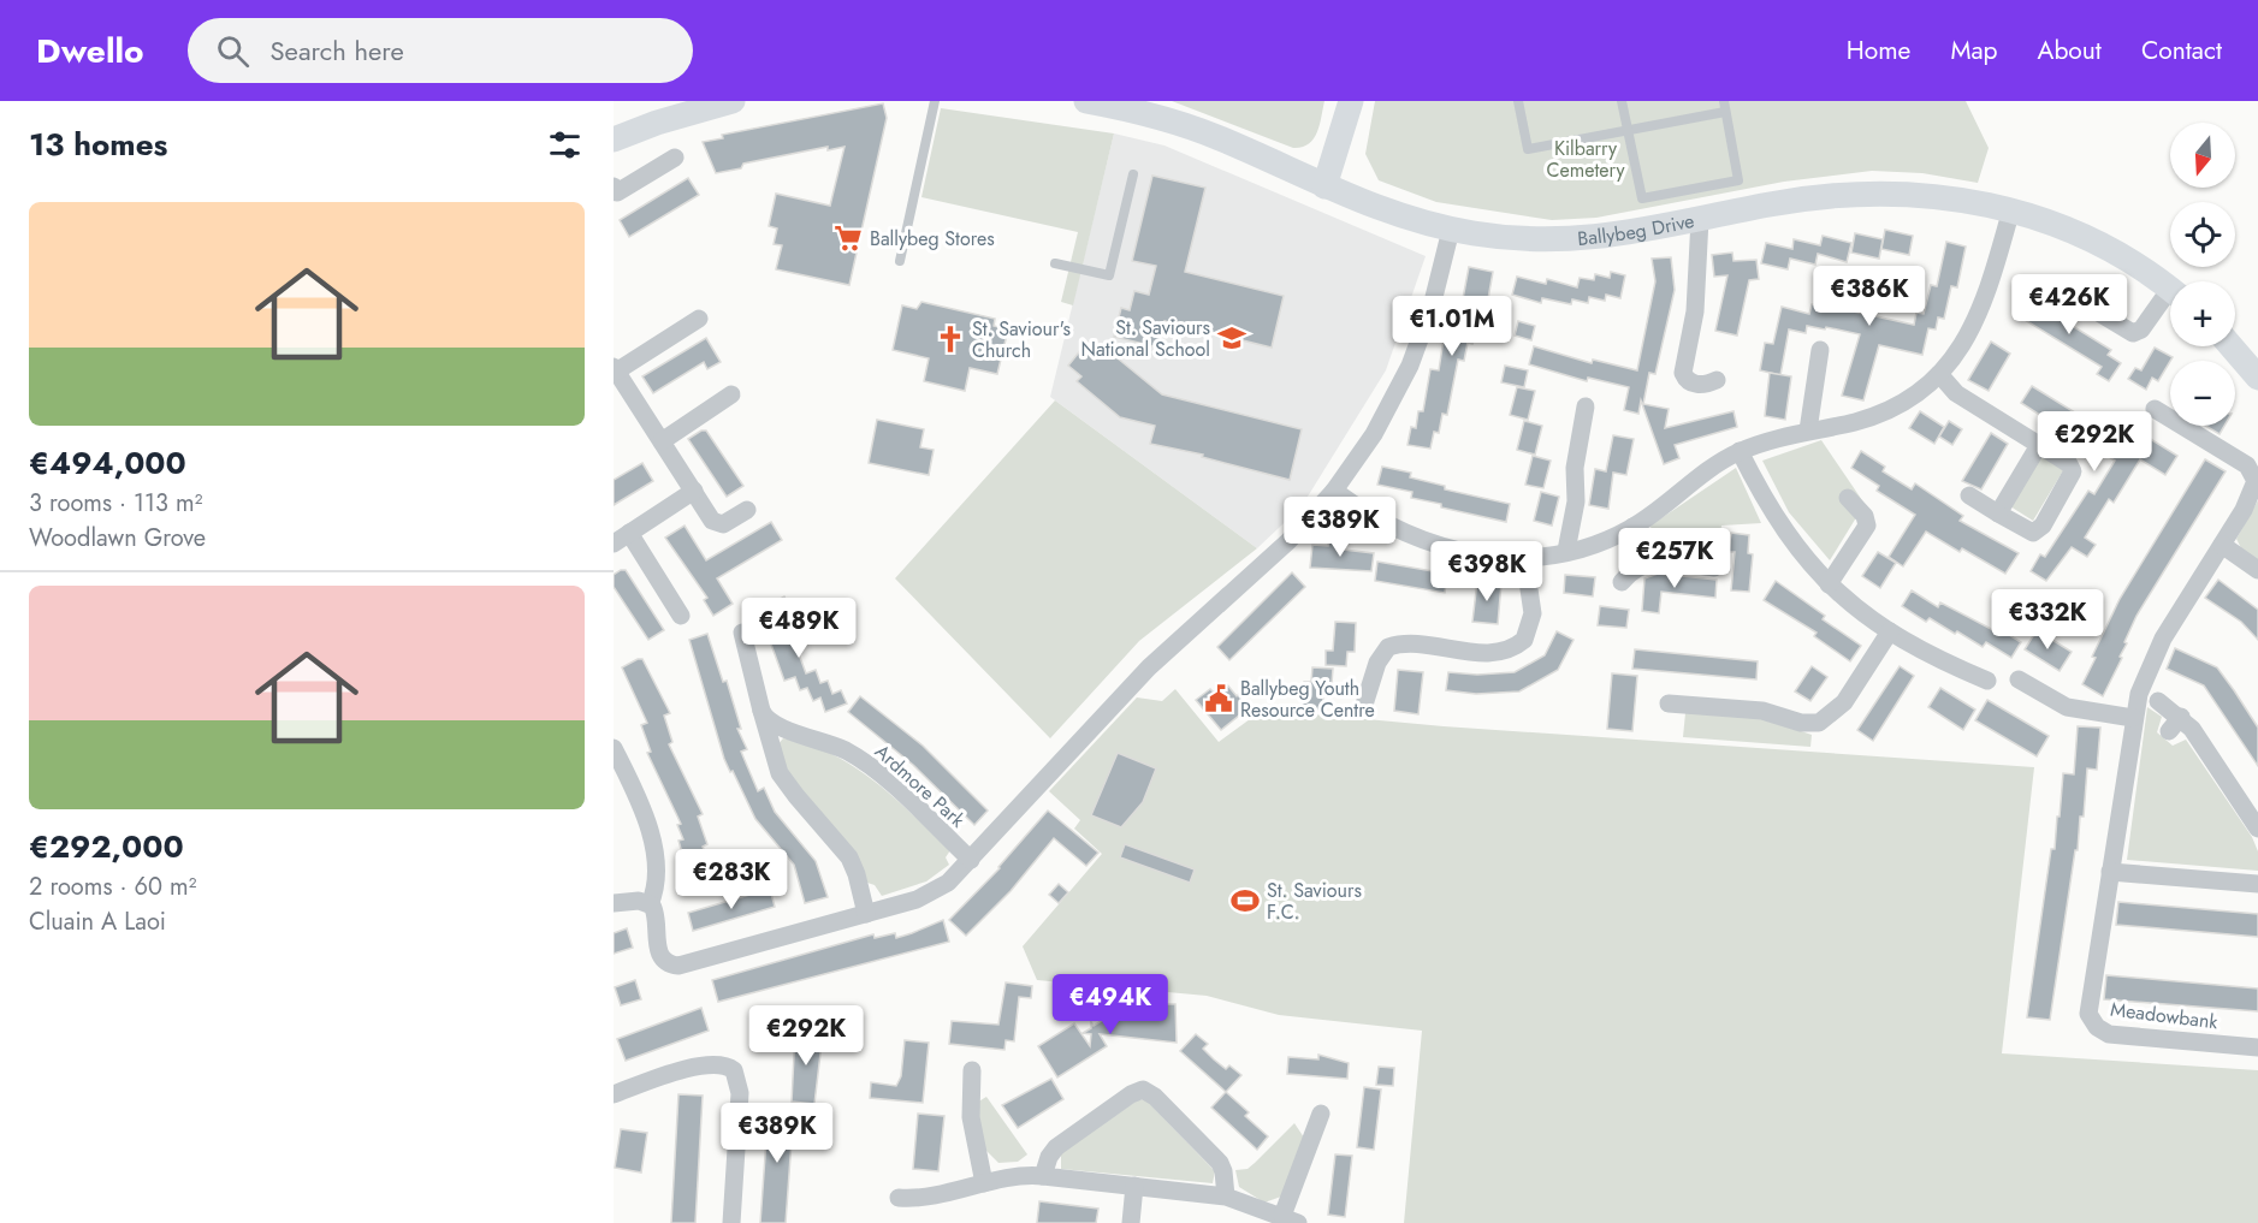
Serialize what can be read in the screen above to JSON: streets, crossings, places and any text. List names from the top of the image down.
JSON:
{
  "streets": {
    "street": ["Ballybeg Drive", "Ardmore Park", "Meadowbank"]
  },
  "parks": ["Kilbarry Cemetery"],
  "places": {
    "supermarket": ["Ballybeg Stores"],
    "school or university": ["St. Saviours National School"],
    "church": ["St. Saviour's Church"],
    "public building": ["Ballybeg Youth Resource Centre"],
    "sports": ["St. Saviours F.C."]
  },
  "north": "bottom",
  "page": {
    "header": "Dwello",
    "search": "Search here",
    "nav": [
      "Home",
      "Map",
      "About",
      "Contact"
    ],
    "heading": "13 homes",
    "map_buttons": ["+", "−"],
    "list": [
      {
        "name": "€494,000",
        "note": "3 rooms · 113 m² · Woodlawn Grove"
      },
      {
        "name": "€292,000",
        "note": "2 rooms · 60 m² · Cluain A Laoi"
      }
    ],
    "price": [
      "€386K",
      "€426K",
      "€1.01M",
      "€292K",
      "€389K",
      "€257K",
      "€398K",
      "€332K",
      "€489K",
      "€283K",
      "€494K",
      "€292K",
      "€389K"
    ]
  }
}
